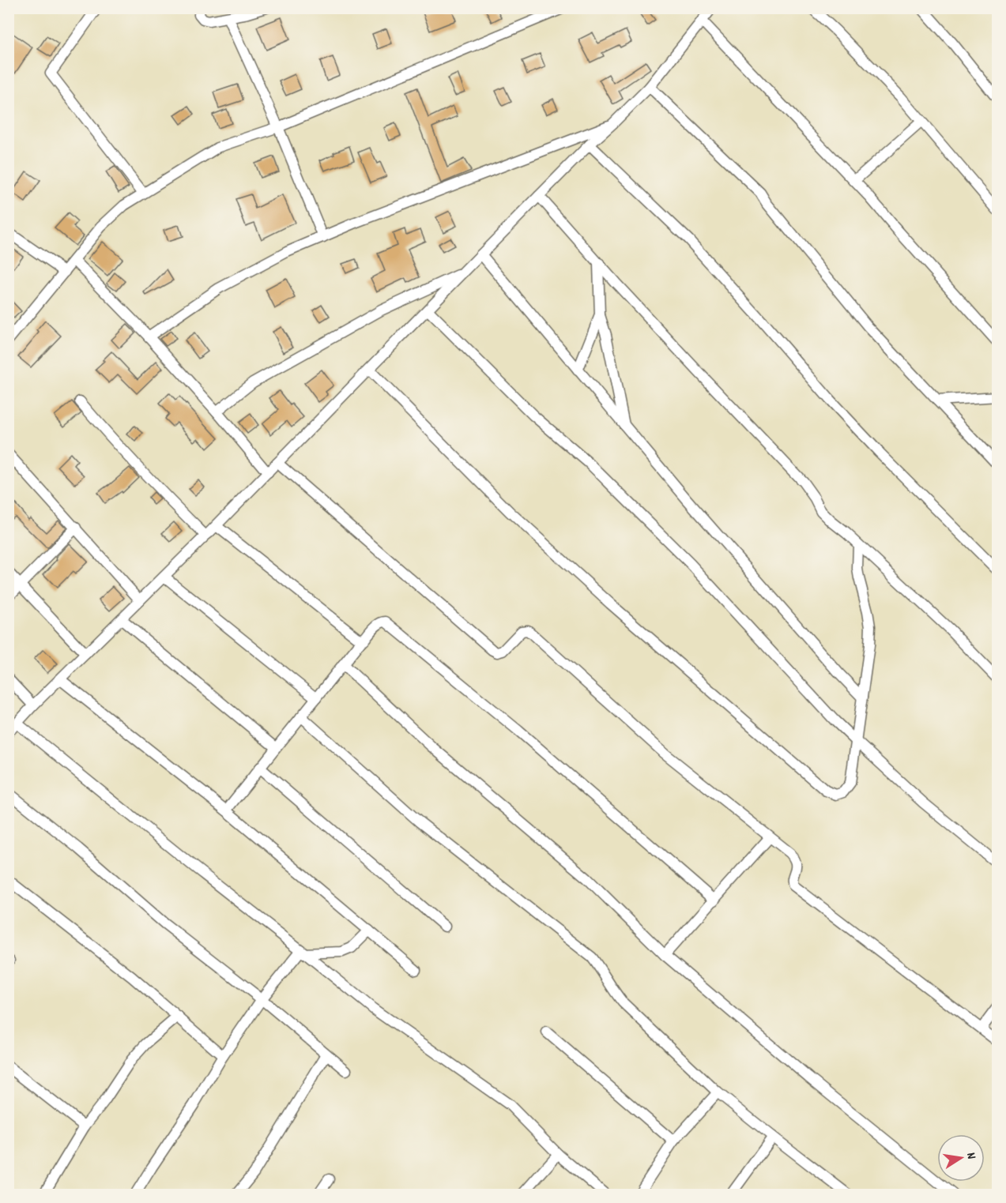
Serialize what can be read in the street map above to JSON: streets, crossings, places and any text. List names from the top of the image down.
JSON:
{
  "north": "right"
}
